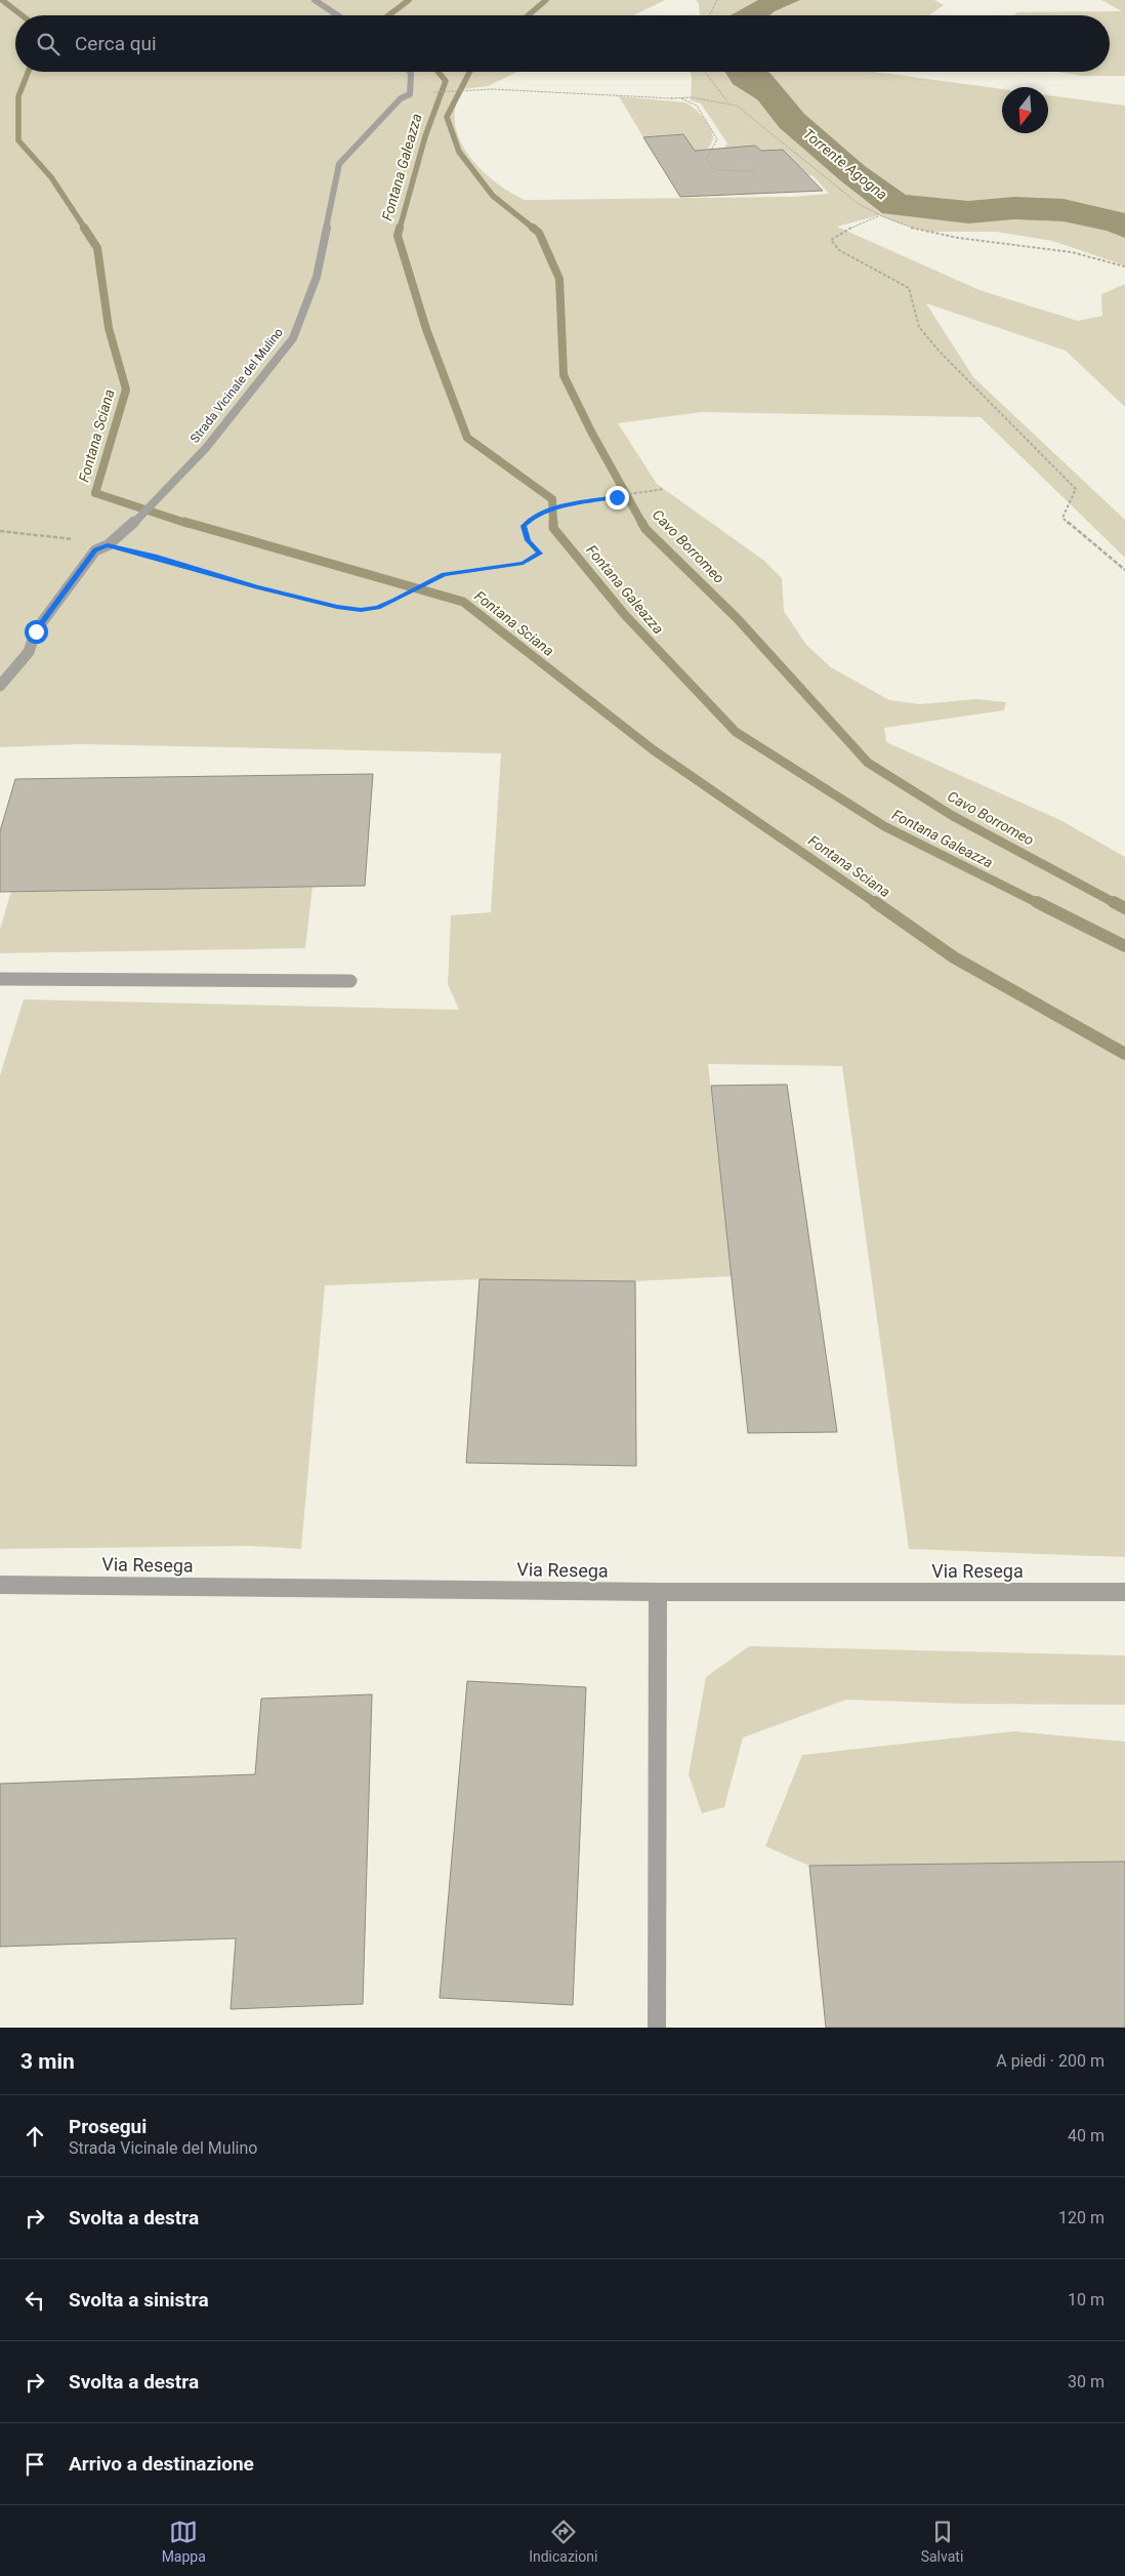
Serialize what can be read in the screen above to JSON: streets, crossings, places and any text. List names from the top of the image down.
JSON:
{
  "streets": {
    "street": ["Strada Vicinale del Mulino", "Via Resega"]
  },
  "water": [
    "Torrente Agogna",
    "Fontana Galeazza",
    "Fontana Sciana",
    "Cavo Borromeo"
  ],
  "north": "bottom",
  "page": {
    "search": "Cerca qui",
    "heading": ["3 min", "A piedi · 200 m"],
    "list": [
      ["Prosegui", "Strada Vicinale del Mulino", "40 m"],
      ["Svolta a destra", "120 m"],
      ["Svolta a sinistra", "10 m"],
      ["Svolta a destra", "30 m"],
      "Arrivo a destinazione"
    ],
    "nav": ["Mappa", "Indicazioni", "Salvati"]
  }
}
